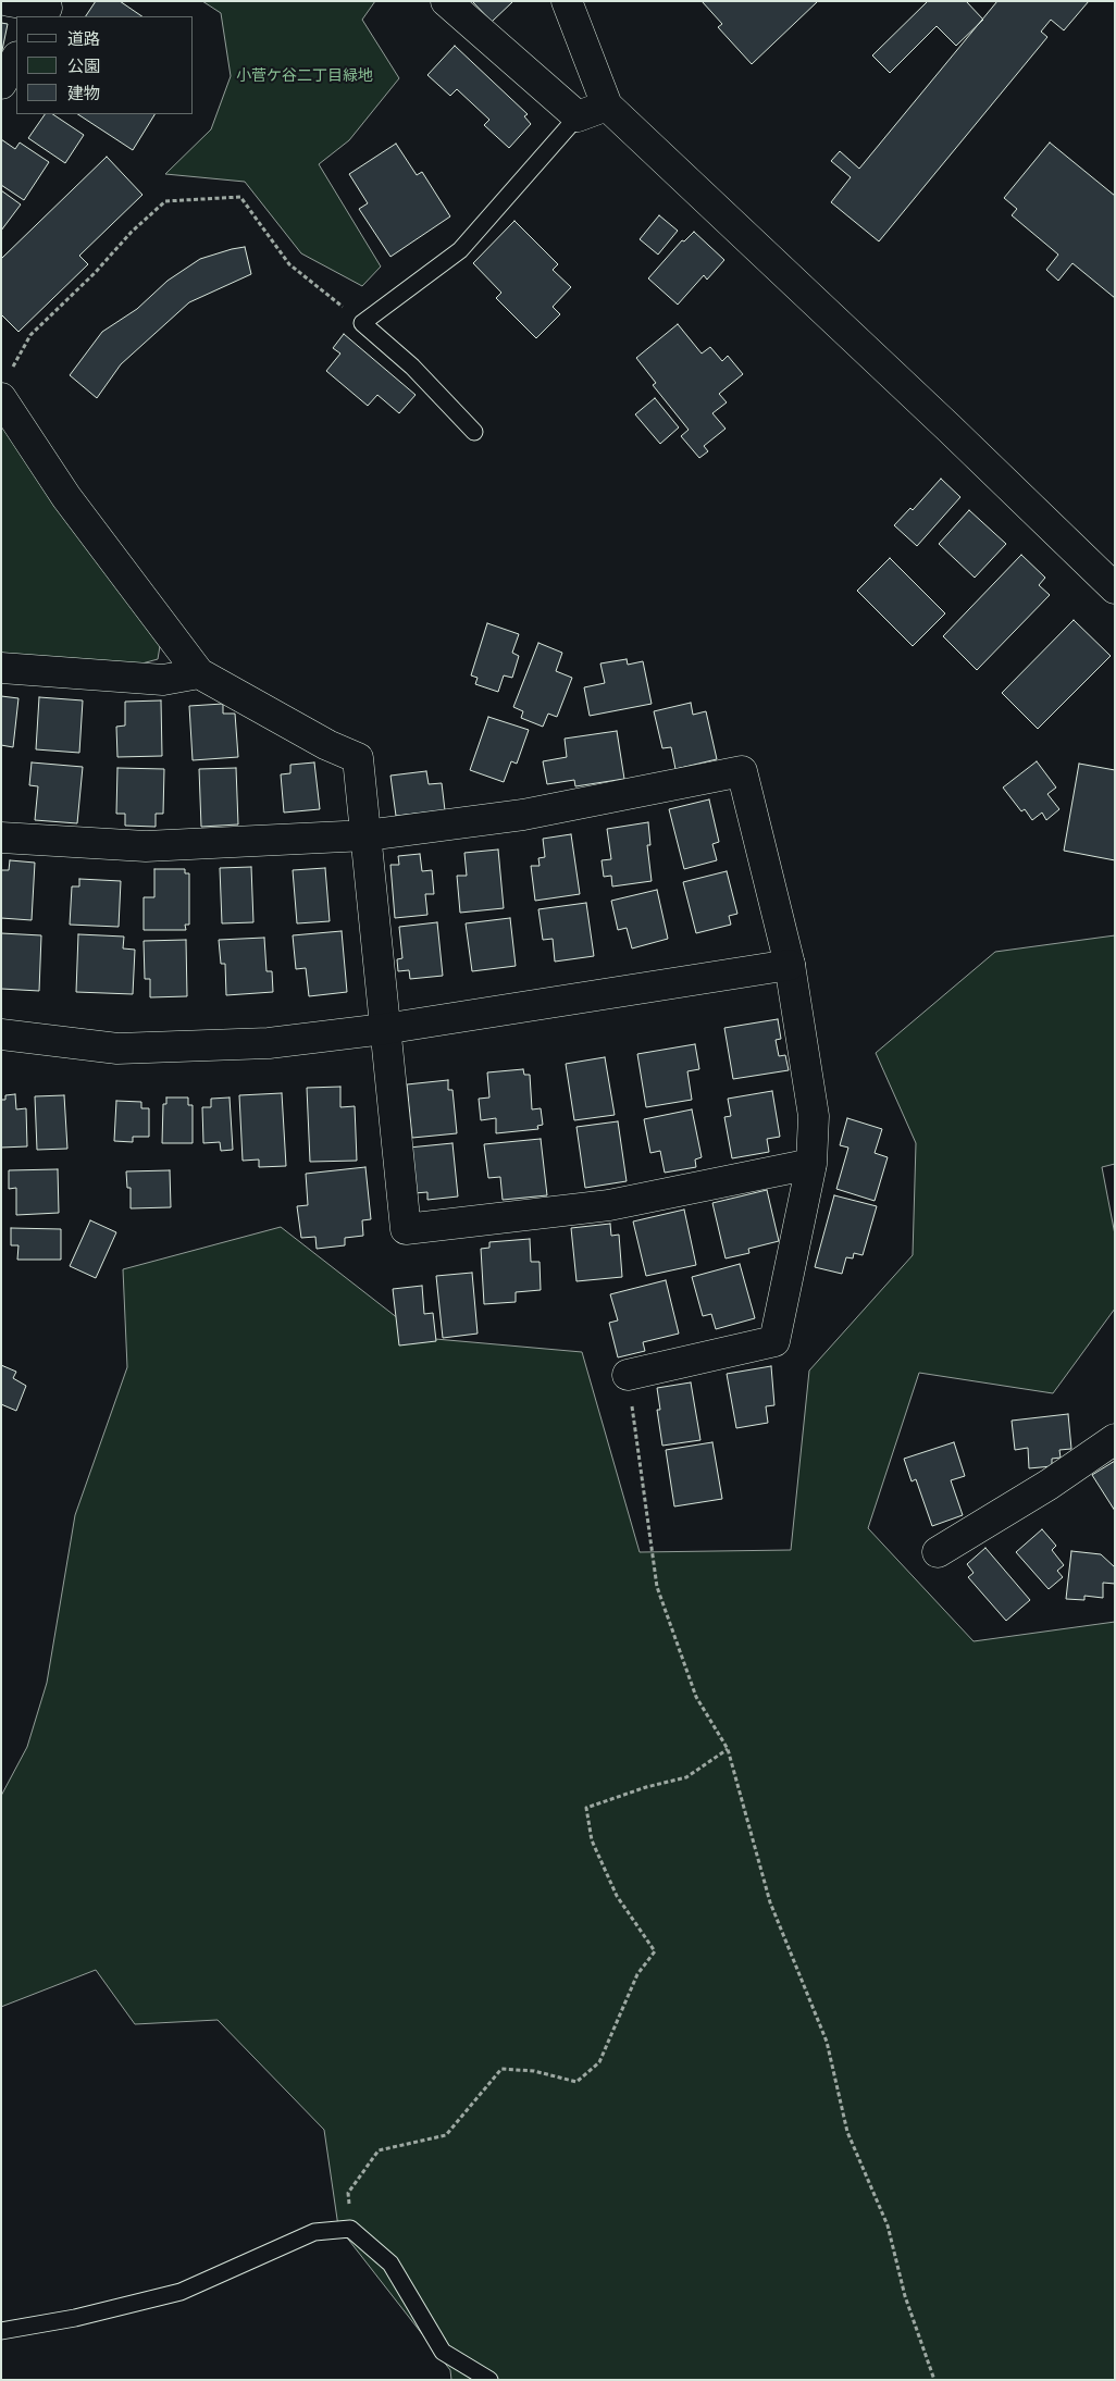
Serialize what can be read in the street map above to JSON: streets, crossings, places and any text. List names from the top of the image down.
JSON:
{
  "parks": ["小菅ケ谷二丁目緑地"],
  "legend": ["道路", "公園", "建物"]
}
